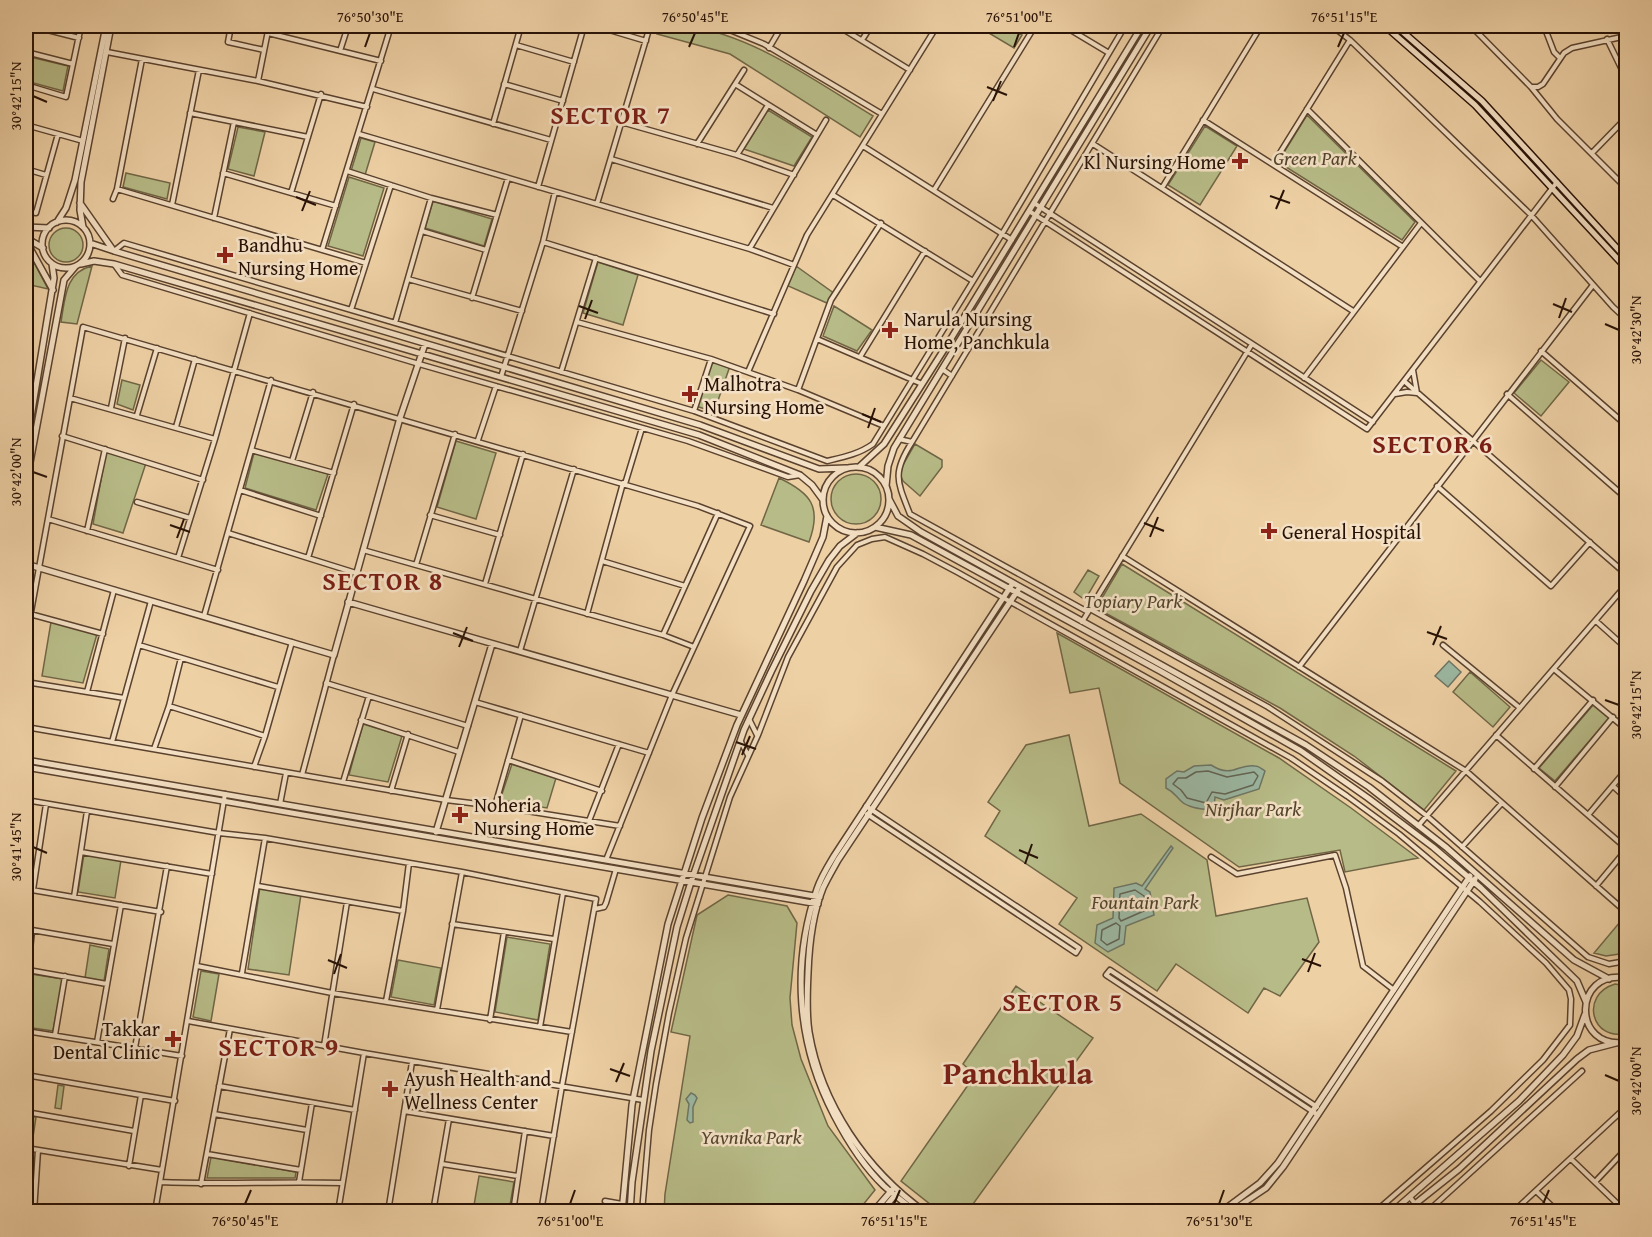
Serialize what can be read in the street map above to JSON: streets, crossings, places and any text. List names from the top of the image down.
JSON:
{
  "districts": [
    "SECTOR 7",
    "SECTOR 6",
    "SECTOR 8",
    "SECTOR 5",
    "SECTOR 9",
    "Panchkula"
  ],
  "parks": [
    "Green Park",
    "Topiary Park",
    "Nirjhar Park",
    "Fountain Park",
    "Yavnika Park"
  ],
  "places": {
    "health": [
      "Kl Nursing Home",
      "Bandhu Nursing Home",
      "Narula Nursing Home, Panchkula",
      "Malhotra Nursing Home",
      "General Hospital",
      "Noheria Nursing Home",
      "Takkar Dental Clinic",
      "Ayush Health and Wellness Center"
    ]
  },
  "coordinates": [
    "76°50'30\"E",
    "76°50'45\"E",
    "76°51'00\"E",
    "76°51'15\"E",
    "30°42'15\"N",
    "30°42'30\"N",
    "30°42'00\"N",
    "30°41'45\"N",
    "76°51'30\"E",
    "76°51'45\"E"
  ]
}
